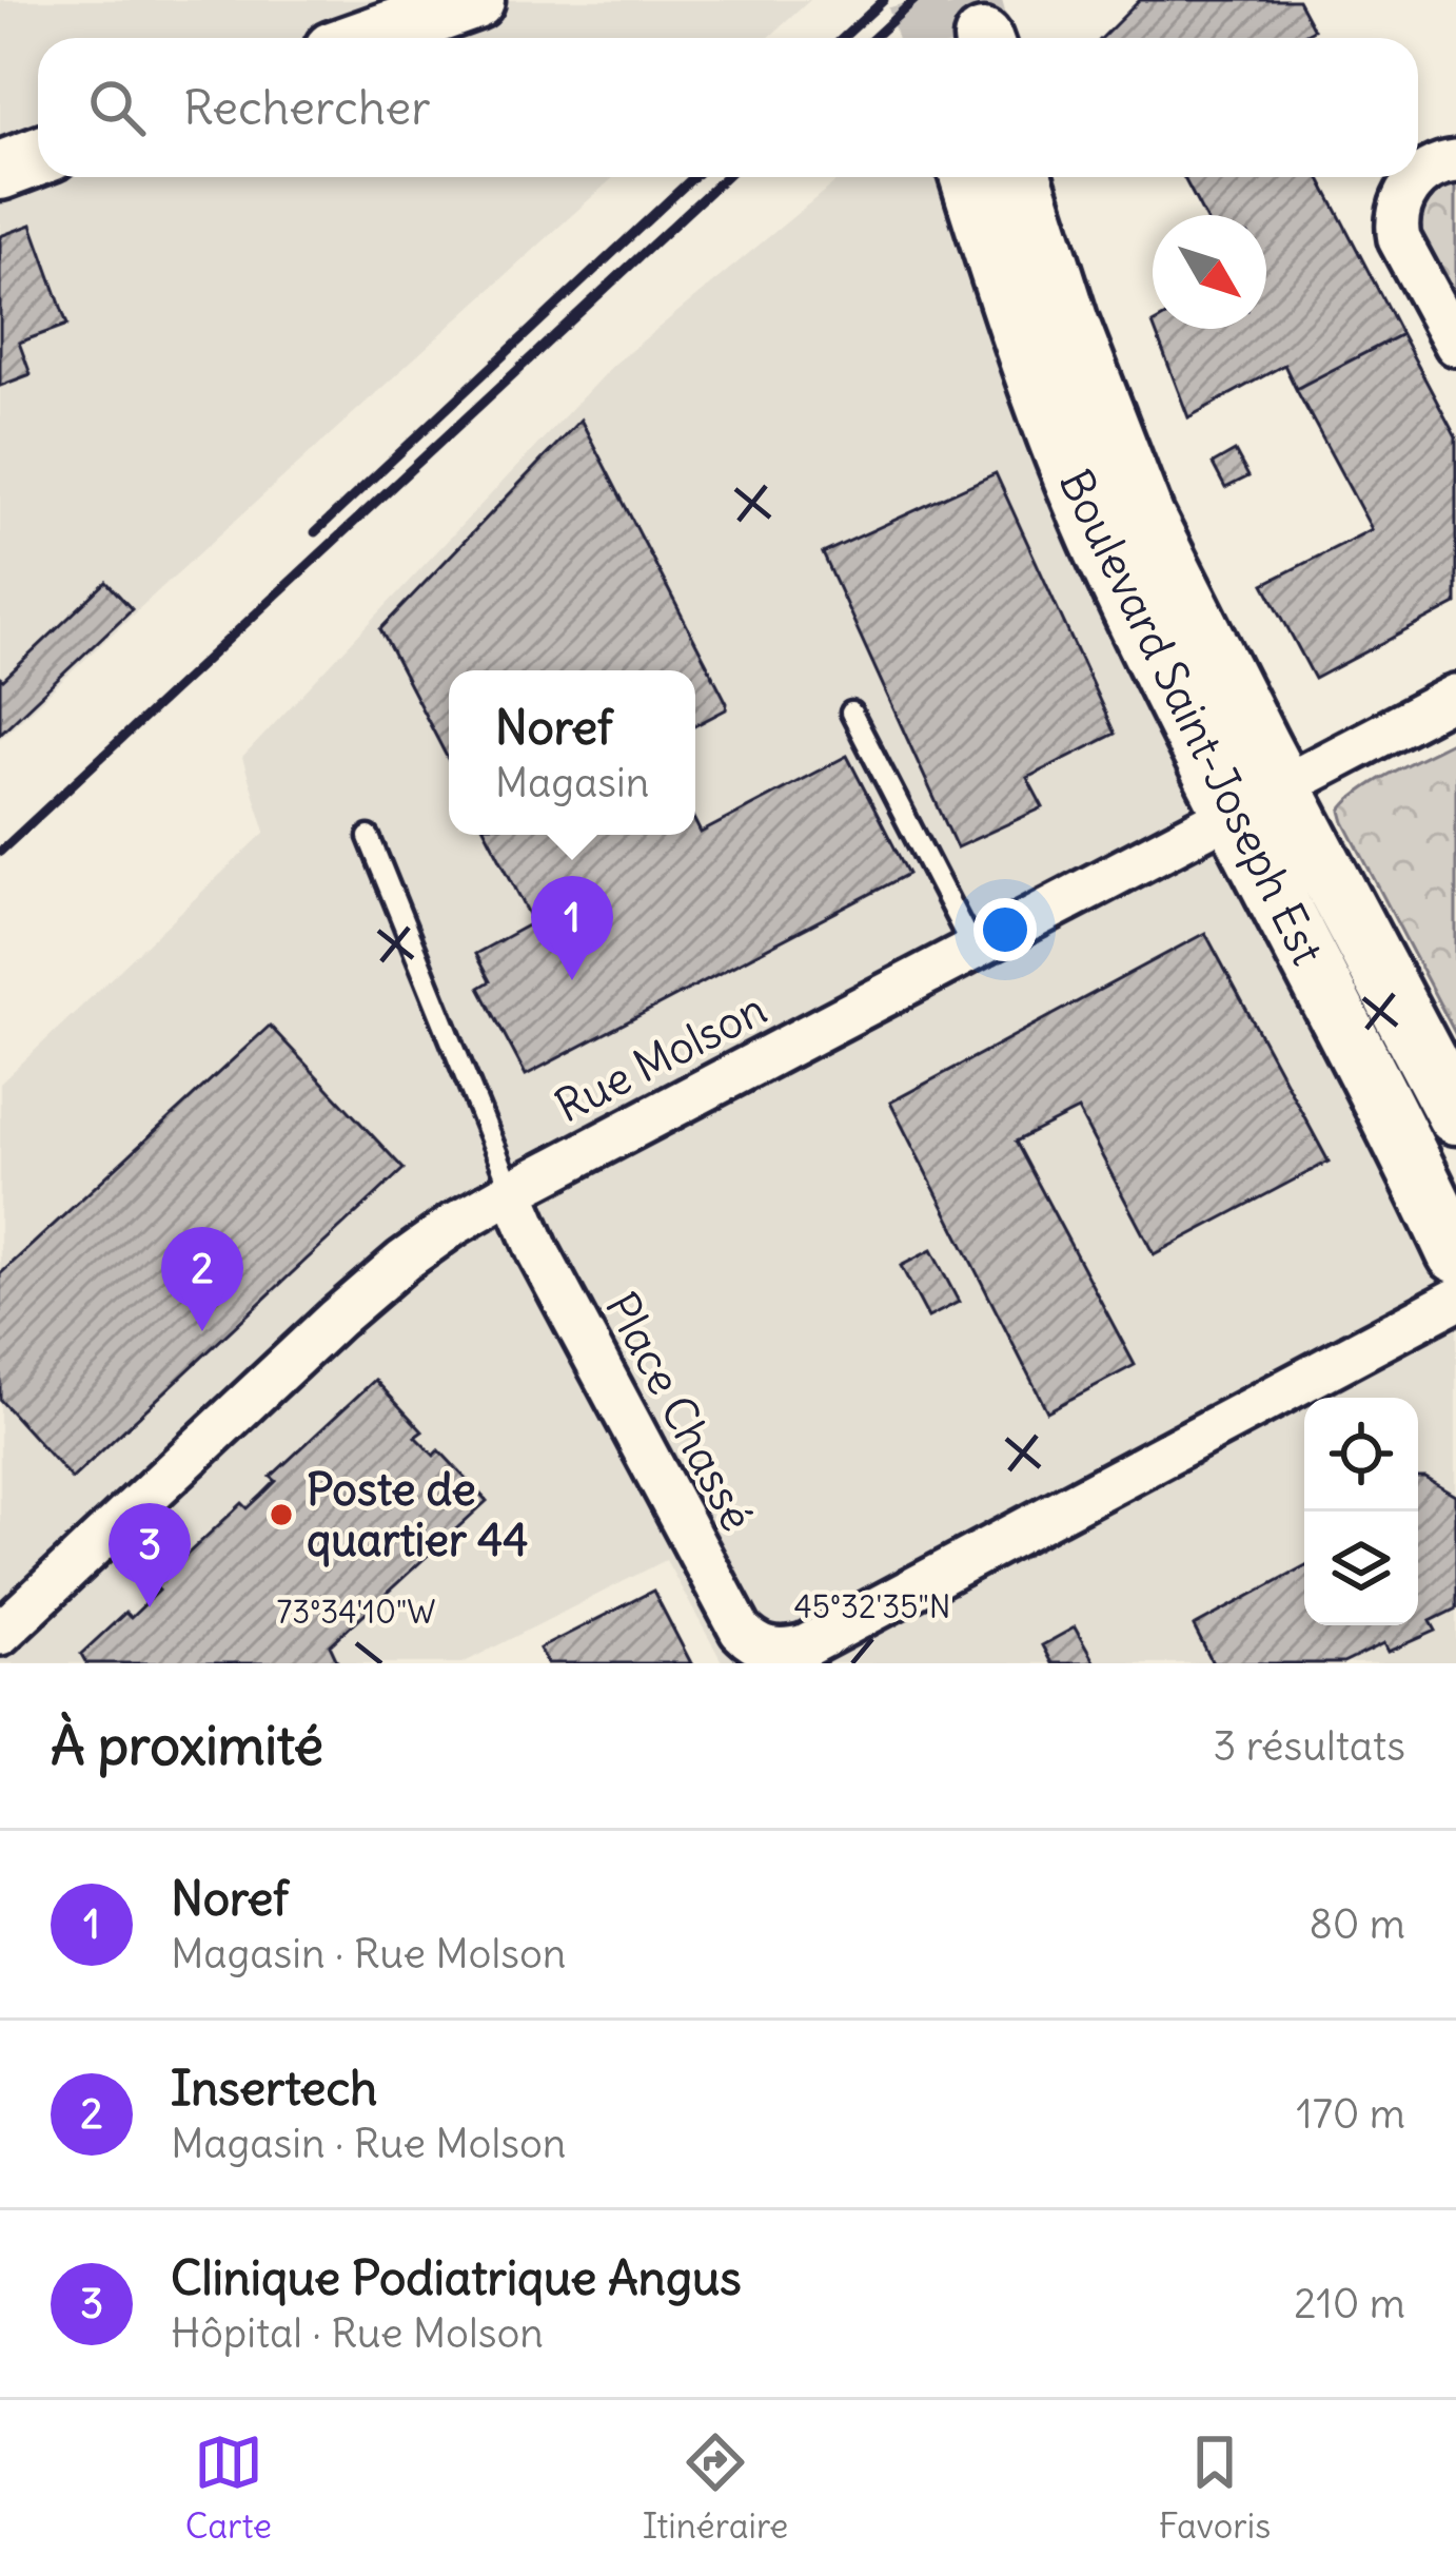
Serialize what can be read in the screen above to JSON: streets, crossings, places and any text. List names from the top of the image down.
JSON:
{
  "streets": {
    "main road": ["Boulevard Saint-Joseph Est"],
    "street": ["Rue Molson", "Place Chassé"]
  },
  "crossings": [
    ["Boulevard Saint-Joseph Est", "Rue Molson"],
    ["Rue Molson", "Place Chassé"]
  ],
  "places": ["Poste de quartier 44"],
  "north": "bottom right",
  "page": {
    "search": "Rechercher",
    "popup": ["Noref", "Magasin"],
    "pins": ["1", "2", "3"],
    "heading": ["À proximité", "3 résultats"],
    "list": [
      {
        "mark": "1",
        "name": "Noref",
        "note": "Magasin · Rue Molson",
        "value": "80 m"
      },
      {
        "mark": "2",
        "name": "Insertech",
        "note": "Magasin · Rue Molson",
        "value": "170 m"
      },
      {
        "mark": "3",
        "name": "Clinique Podiatrique Angus",
        "note": "Hôpital · Rue Molson",
        "value": "210 m"
      }
    ],
    "nav": ["Carte", "Itinéraire", "Favoris"]
  },
  "coordinates": ["45°32'35\"N", "73°34'10\"W"]
}
